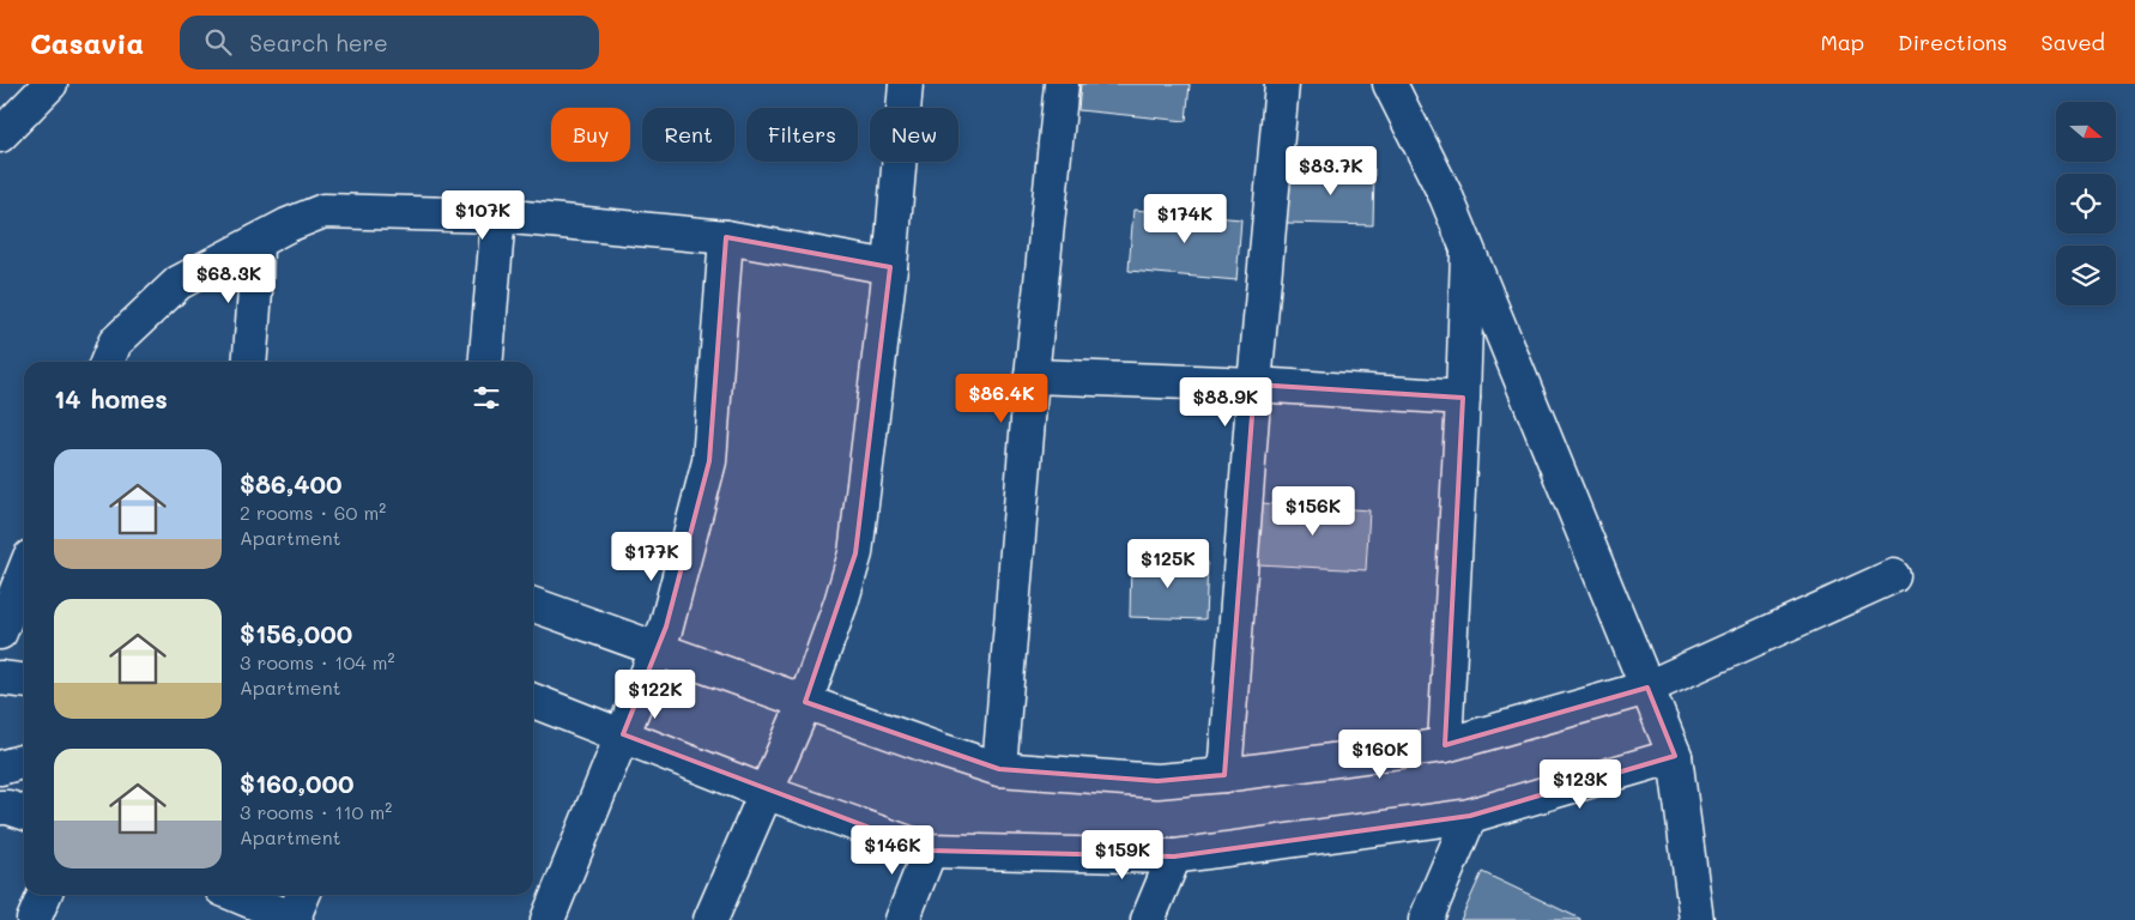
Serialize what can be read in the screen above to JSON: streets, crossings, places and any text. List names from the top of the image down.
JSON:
{
  "north": "right",
  "page": {
    "header": "Casavia",
    "search": "Search here",
    "nav": ["Map", "Directions", "Saved"],
    "chip": [
      "Buy",
      "Rent",
      "Filters",
      "New"
    ],
    "price": [
      "$83.7K",
      "$107K",
      "$174K",
      "$68.3K",
      "$86.4K",
      "$88.9K",
      "$156K",
      "$177K",
      "$125K",
      "$122K",
      "$160K",
      "$123K",
      "$146K",
      "$159K"
    ],
    "heading": "14 homes",
    "list": [
      {
        "name": "$86,400",
        "note": "2 rooms · 60 m² · Apartment"
      },
      {
        "name": "$156,000",
        "note": "3 rooms · 104 m² · Apartment"
      },
      {
        "name": "$160,000",
        "note": "3 rooms · 110 m² · Apartment"
      }
    ]
  }
}
